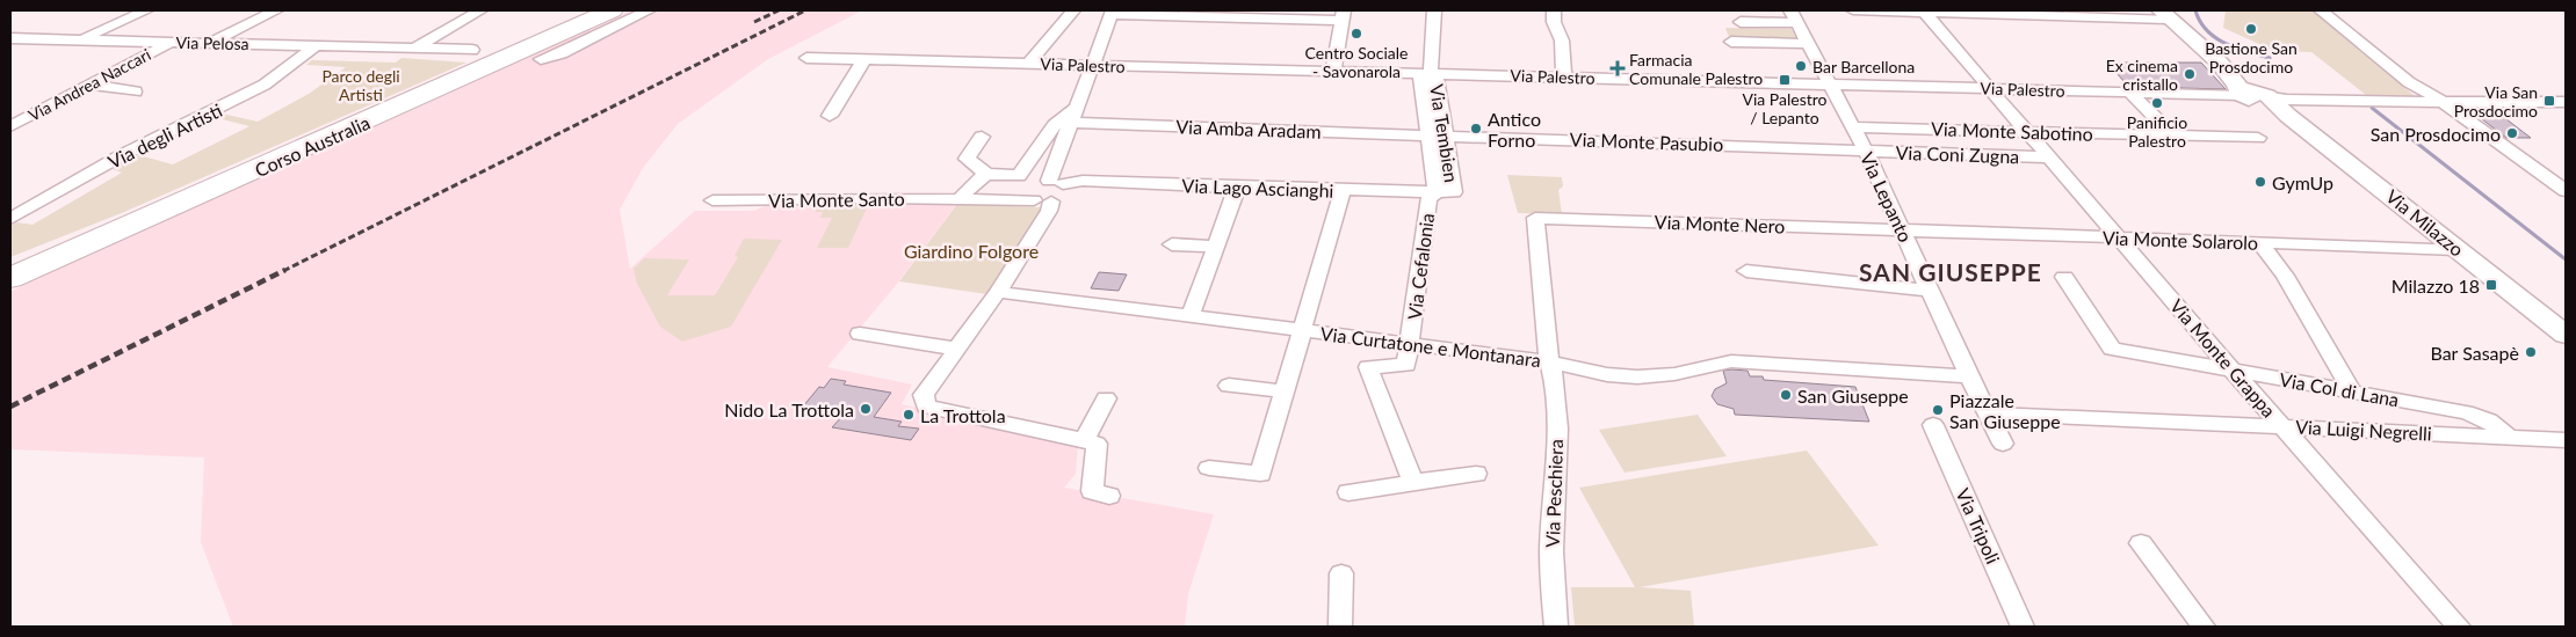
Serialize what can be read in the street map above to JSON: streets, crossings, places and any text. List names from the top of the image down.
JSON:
{
  "streets": {
    "highway": ["Corso Australia"],
    "main road": ["Via Milazzo"],
    "street": [
      "Via Pelosa",
      "Via Palestro",
      "Via Andrea Naccari",
      "Via Amba Aradam",
      "Via Monte Sabotino",
      "Via Tembien",
      "Via degli Artisti",
      "Via Monte Pasubio",
      "Via Coni Zugna",
      "Via Lago Ascianghi",
      "Via Lepanto",
      "Via Monte Santo",
      "Via Monte Nero",
      "Via Monte Solarolo",
      "Via Cefalonia",
      "Via Curtatone e Montanara",
      "Via Monte Grappa",
      "Via Col di Lana",
      "Via Luigi Negrelli",
      "Via Peschiera",
      "Via Tripoli"
    ]
  },
  "crossings": [
    ["Via Pelosa", "Via Andrea Naccari"],
    ["Via Pelosa", "Via degli Artisti"],
    ["Via Palestro", "Via Tembien"],
    ["Via Palestro", "Via Lepanto"],
    ["Via Palestro", "Via Milazzo"],
    ["Via Palestro", "Via Monte Grappa"],
    ["Via Amba Aradam", "Via Tembien"],
    ["Via Amba Aradam", "Via Monte Pasubio"],
    ["Via Monte Sabotino", "Via Lepanto"],
    ["Via Monte Sabotino", "Via Monte Grappa"],
    ["Via Tembien", "Via Monte Pasubio"],
    ["Via Tembien", "Via Lago Ascianghi"],
    ["Via Tembien", "Via Cefalonia"],
    ["Via Monte Pasubio", "Via Coni Zugna"],
    ["Via Monte Pasubio", "Via Lepanto"],
    ["Via Coni Zugna", "Via Lepanto"],
    ["Via Coni Zugna", "Via Monte Grappa"],
    ["Via Lago Ascianghi", "Via Monte Santo"],
    ["Via Lago Ascianghi", "Via Cefalonia"],
    ["Via Lepanto", "Via Monte Nero"],
    ["Via Lepanto", "Via Monte Solarolo"],
    ["Via Lepanto", "Via Curtatone e Montanara"],
    ["Via Milazzo", "Via Monte Solarolo"],
    ["Via Monte Nero", "Via Monte Solarolo"],
    ["Via Monte Nero", "Via Peschiera"],
    ["Via Monte Solarolo", "Via Monte Grappa"],
    ["Via Cefalonia", "Via Curtatone e Montanara"],
    ["Via Curtatone e Montanara", "Via Peschiera"],
    ["Via Monte Grappa", "Via Col di Lana"],
    ["Via Monte Grappa", "Via Luigi Negrelli"],
    ["Via Col di Lana", "Via Luigi Negrelli"]
  ],
  "districts": ["SAN GIUSEPPE"],
  "parks": ["Parco degli Artisti", "Giardino Folgore"],
  "places": {
    "other": [
      "Bastione San Prosdocimo",
      "Centro Sociale - Savonarola",
      "Bar Barcellona",
      "Ex cinema cristallo",
      "Panificio Palestro",
      "Antico Forno",
      "San Prosdocimo",
      "GymUp",
      "Bar Sasapè",
      "San Giuseppe",
      "Nido La Trottola",
      "Piazzale San Giuseppe",
      "La Trottola"
    ],
    "health": ["Farmacia Comunale Palestro"],
    "transit": ["Via Palestro / Lepanto", "Via San Prosdocimo", "Milazzo 18"]
  }
}
